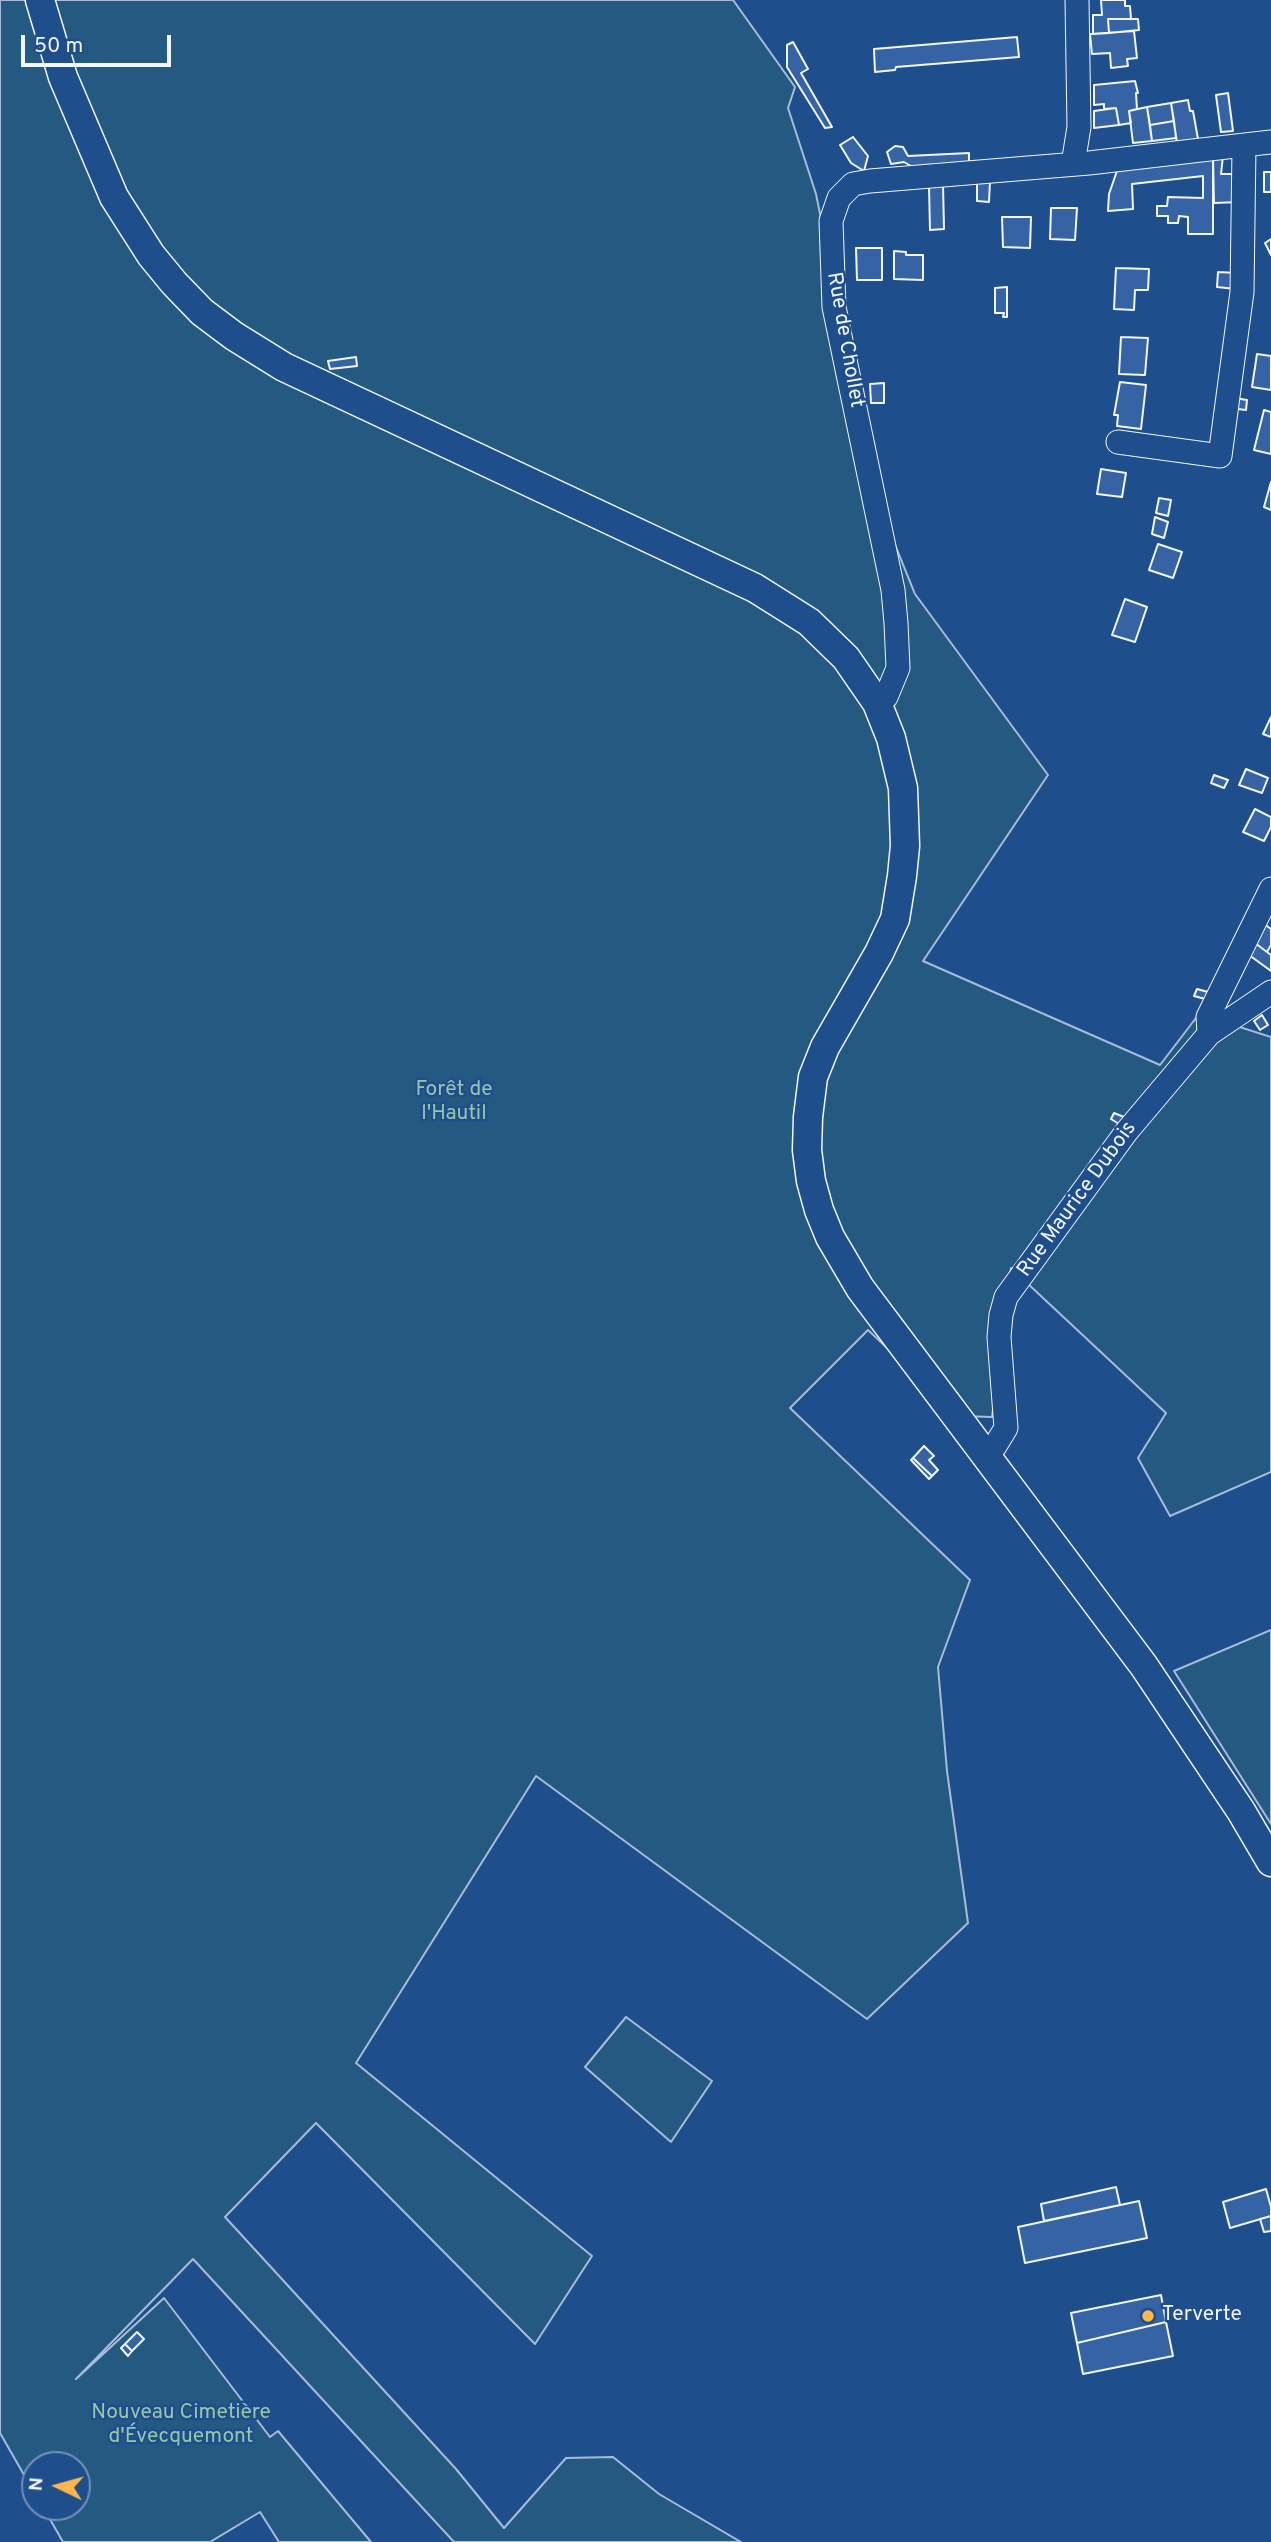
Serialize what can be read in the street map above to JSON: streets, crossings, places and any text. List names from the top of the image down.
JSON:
{
  "streets": {
    "street": ["Rue de Chollet", "Rue Maurice Dubois"]
  },
  "parks": ["Forêt de l'Hautil", "Nouveau Cimetière d'Évecquemont"],
  "places": ["Terverte"],
  "scale_bar": "50 m",
  "north": "left"
}
